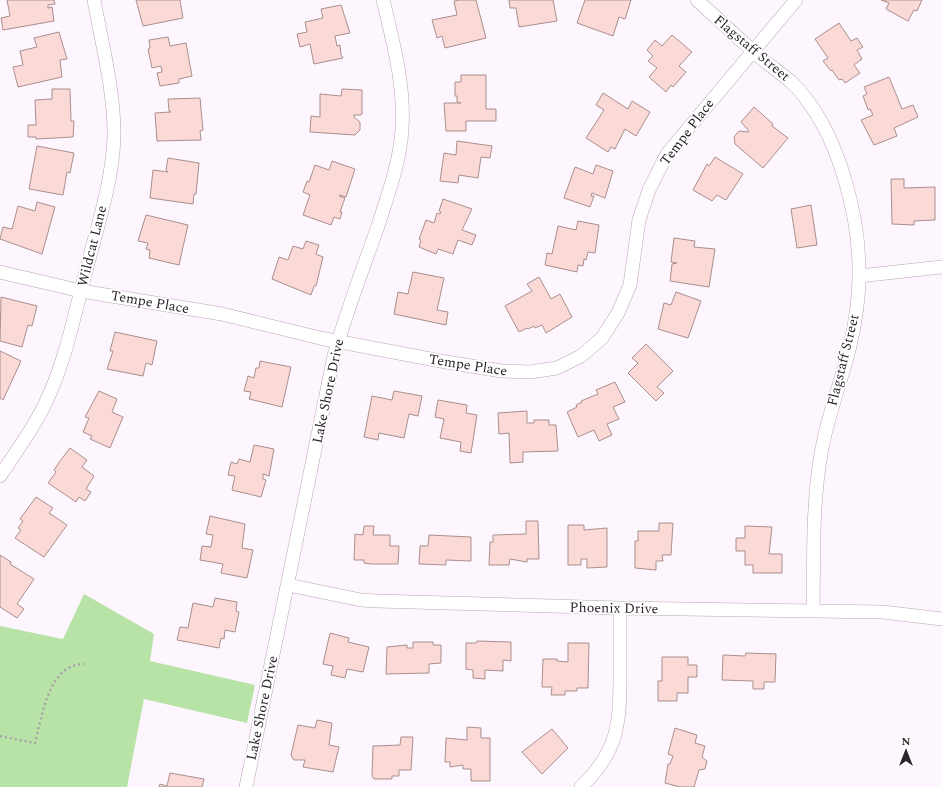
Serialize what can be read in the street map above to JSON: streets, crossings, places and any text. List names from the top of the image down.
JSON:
{
  "streets": {
    "street": [
      "Flagstaff Street",
      "Tempe Place",
      "Wildcat Lane",
      "Lake Shore Drive",
      "Phoenix Drive"
    ]
  },
  "crossings": [
    ["Flagstaff Street", "Tempe Place"],
    ["Flagstaff Street", "Phoenix Drive"],
    ["Tempe Place", "Wildcat Lane"],
    ["Tempe Place", "Lake Shore Drive"],
    ["Lake Shore Drive", "Phoenix Drive"]
  ],
  "north": "top"
}
